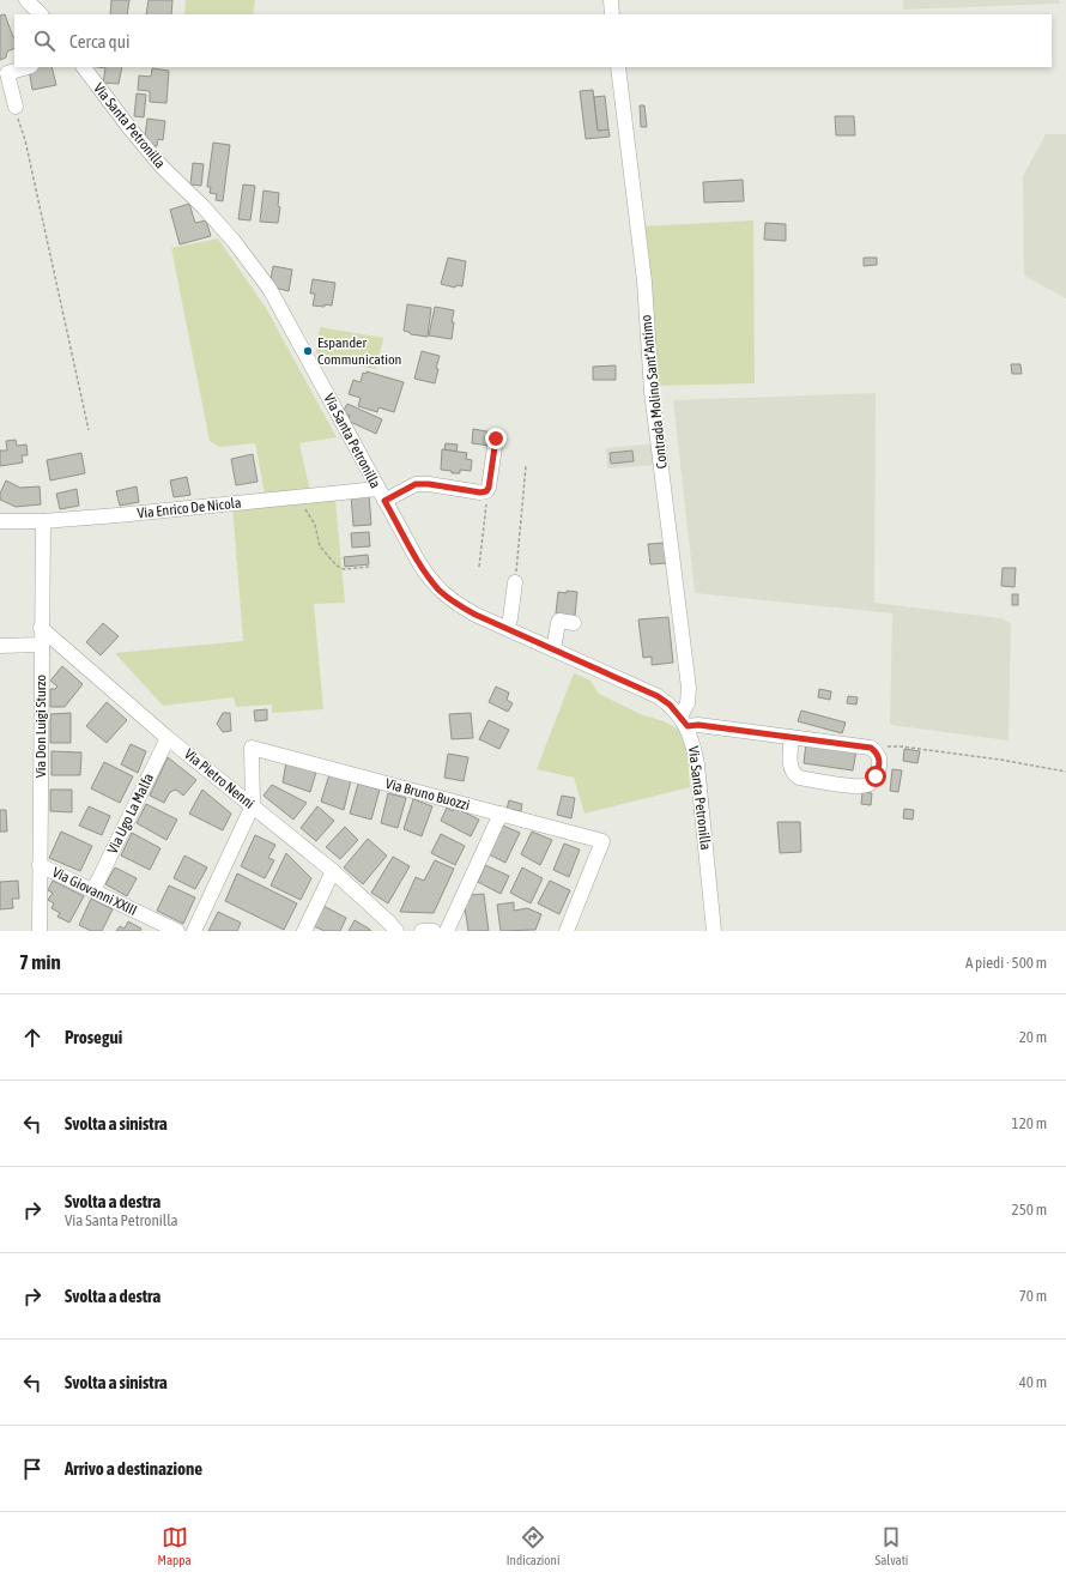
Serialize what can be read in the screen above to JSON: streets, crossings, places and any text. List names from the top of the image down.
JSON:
{
  "streets": {
    "street": [
      "Via Santa Petronilla",
      "Contrada Molino Sant'Antimo",
      "Via Enrico De Nicola",
      "Via Don Luigi Sturzo",
      "Via Pietro Nenni",
      "Via Bruno Buozzi",
      "Via Ugo La Malfa",
      "Via Giovanni XXIII"
    ]
  },
  "crossings": [
    ["Via Santa Petronilla", "Contrada Molino Sant'Antimo"],
    ["Via Santa Petronilla", "Via Enrico De Nicola"],
    ["Via Enrico De Nicola", "Via Don Luigi Sturzo"],
    ["Via Don Luigi Sturzo", "Via Pietro Nenni"],
    ["Via Don Luigi Sturzo", "Via Giovanni XXIII"],
    ["Via Pietro Nenni", "Via Bruno Buozzi"],
    ["Via Pietro Nenni", "Via Ugo La Malfa"],
    ["Via Ugo La Malfa", "Via Giovanni XXIII"]
  ],
  "places": ["Espander Communication"],
  "page": {
    "search": "Cerca qui",
    "heading": ["7 min", "A piedi · 500 m"],
    "list": [
      ["Prosegui", "20 m"],
      ["Svolta a sinistra", "120 m"],
      ["Svolta a destra", "Via Santa Petronilla", "250 m"],
      ["Svolta a destra", "70 m"],
      ["Svolta a sinistra", "40 m"],
      "Arrivo a destinazione"
    ],
    "nav": ["Mappa", "Indicazioni", "Salvati"]
  }
}
